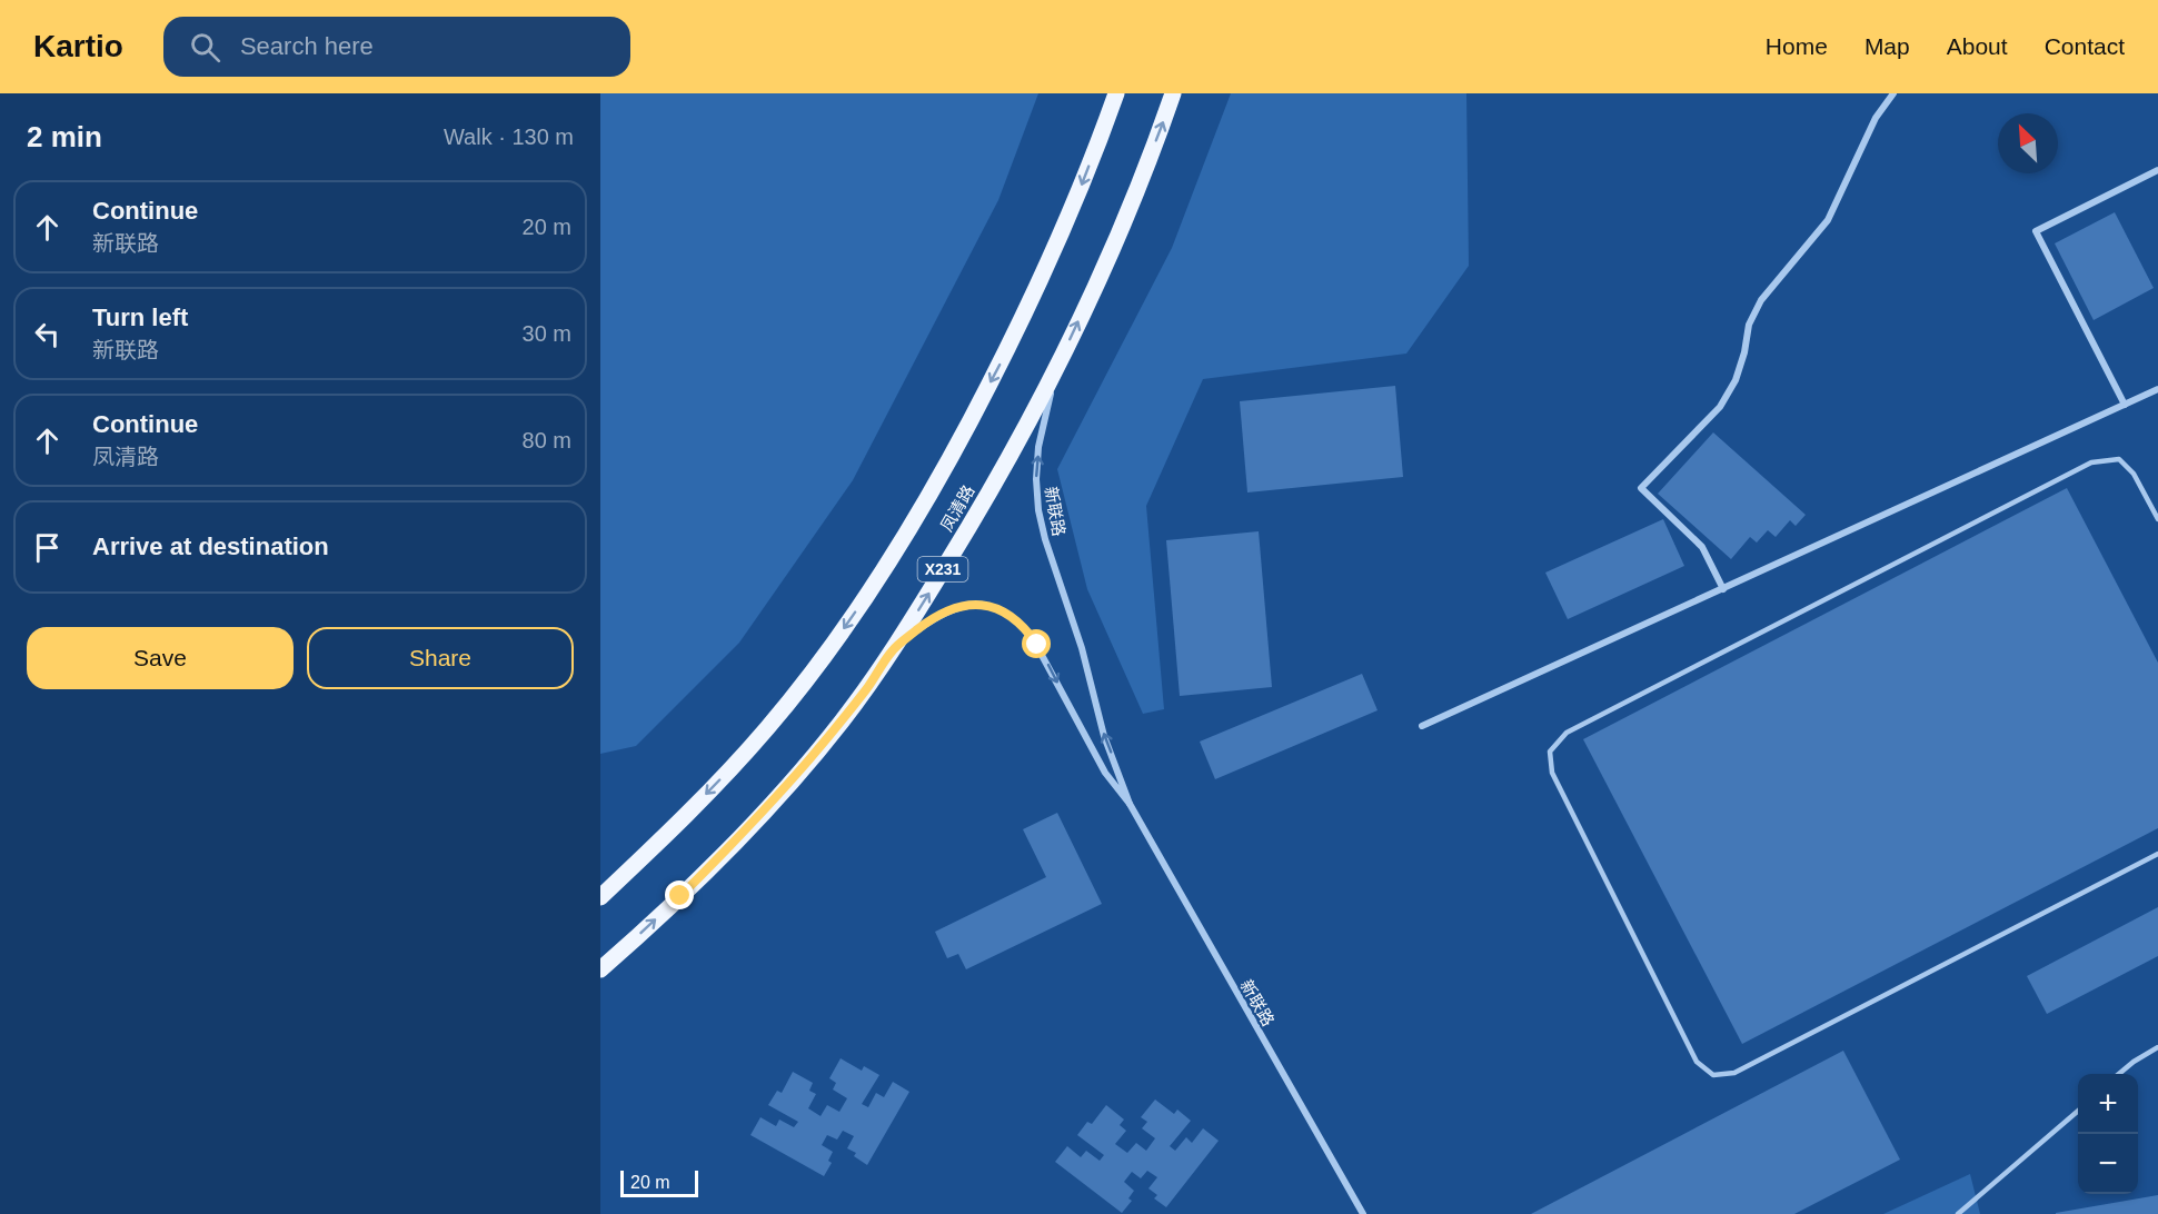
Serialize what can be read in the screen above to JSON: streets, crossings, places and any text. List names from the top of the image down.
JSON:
{
  "streets": {
    "main road": ["凤清路", "X231"],
    "street": ["新联路"]
  },
  "crossings": [
    ["凤清路", "新联路"]
  ],
  "scale_bar": "20 m",
  "north": "top left",
  "page": {
    "header": "Kartio",
    "search": "Search here",
    "nav": [
      "Home",
      "Map",
      "About",
      "Contact"
    ],
    "heading": ["2 min", "Walk · 130 m"],
    "list": [
      ["Continue", "新联路", "20 m"],
      ["Turn left", "新联路", "30 m"],
      ["Continue", "凤清路", "80 m"],
      "Arrive at destination"
    ],
    "buttons": ["Save", "Share"],
    "map_buttons": ["+", "−"],
    "scale": "20 m"
  }
}
